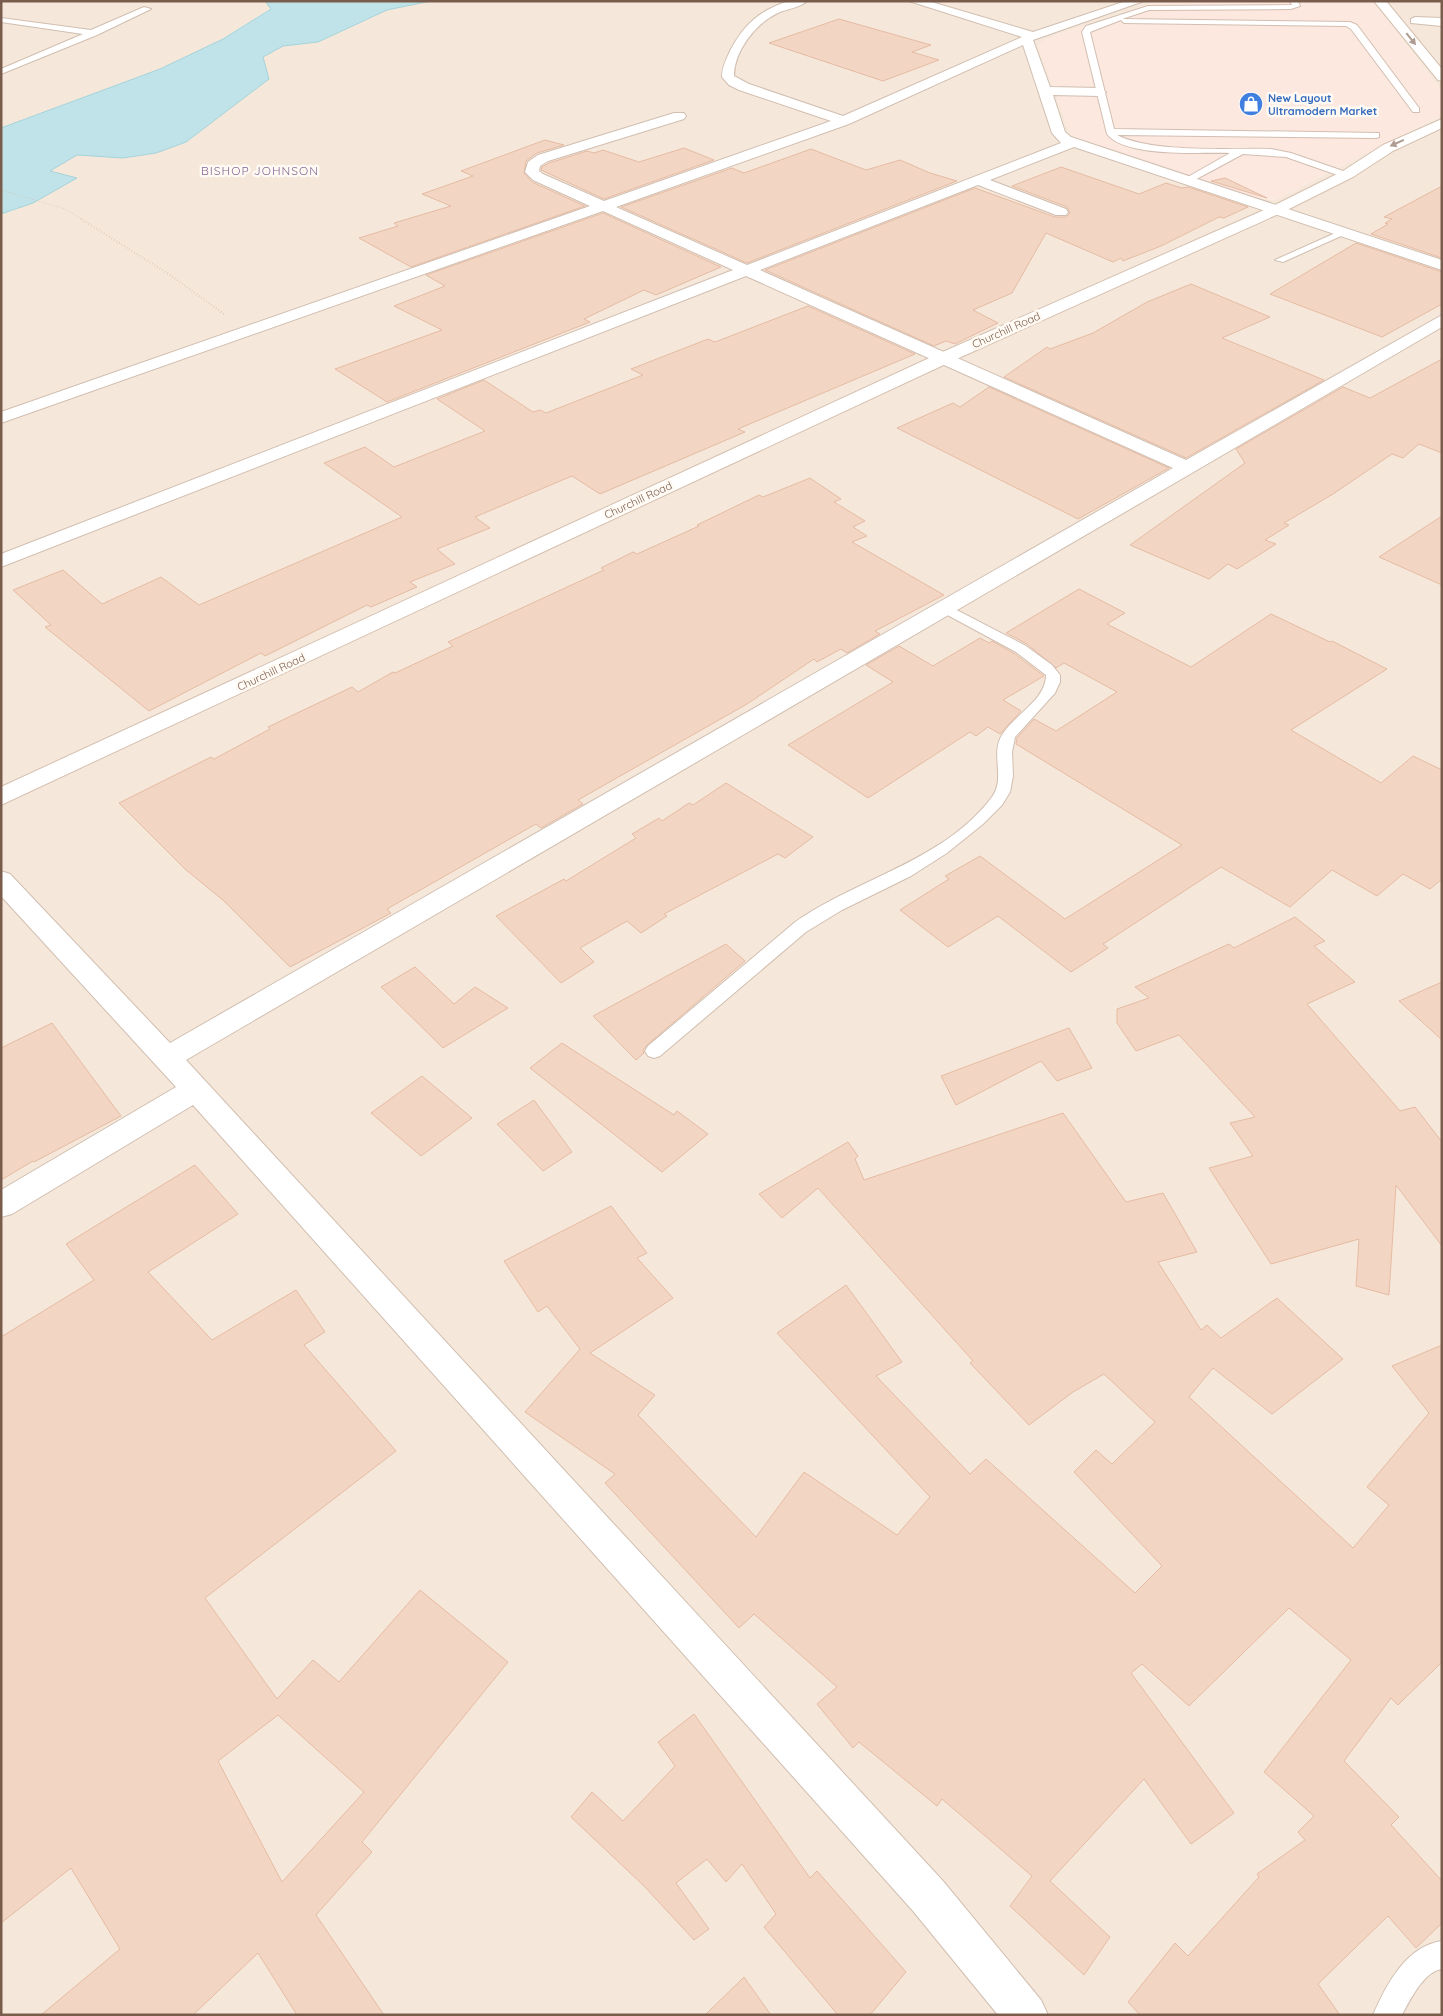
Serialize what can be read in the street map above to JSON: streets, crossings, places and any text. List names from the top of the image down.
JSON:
{
  "streets": {
    "street": ["Churchill Road"]
  },
  "districts": ["BISHOP JOHNSON"],
  "places": {
    "shop": ["New Layout Ultramodern Market"]
  }
}
